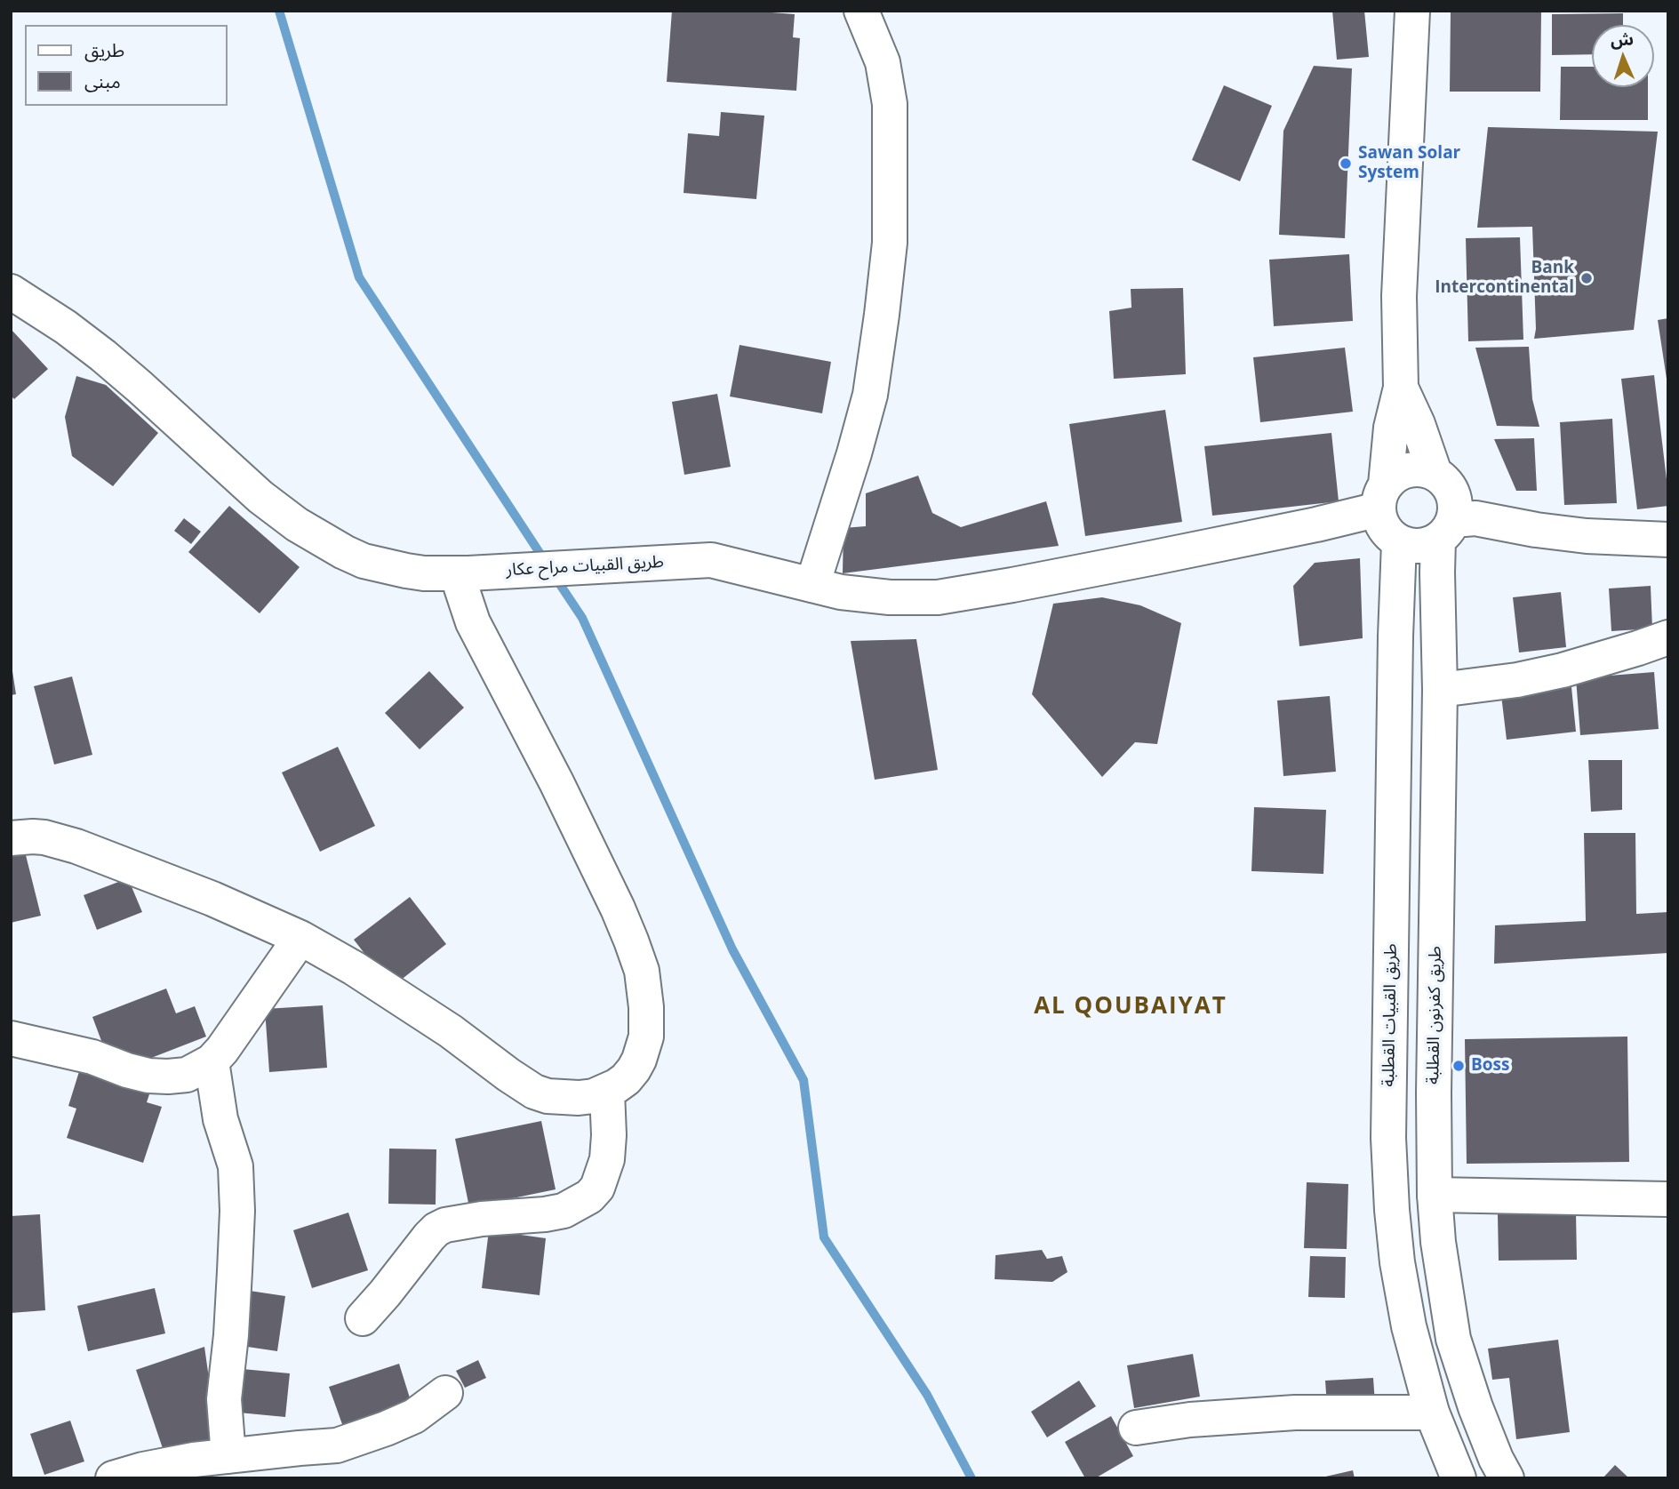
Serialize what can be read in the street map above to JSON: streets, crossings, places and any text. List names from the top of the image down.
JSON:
{
  "streets": {
    "street": ["طريق القبيات مراح عكار", "طريق القبيات القطلبة", "طريق كفرنون القطلبة"]
  },
  "crossings": [
    ["طريق القبيات مراح عكار", "طريق القبيات القطلبة"],
    ["طريق القبيات مراح عكار", "طريق كفرنون القطلبة"],
    ["طريق القبيات القطلبة", "طريق كفرنون القطلبة"]
  ],
  "districts": ["AL QOUBAIYAT"],
  "places": ["Sawan Solar System", "Bank Intercontinental", "Boss"],
  "legend": ["طريق", "مبنى"],
  "north": "top"
}
